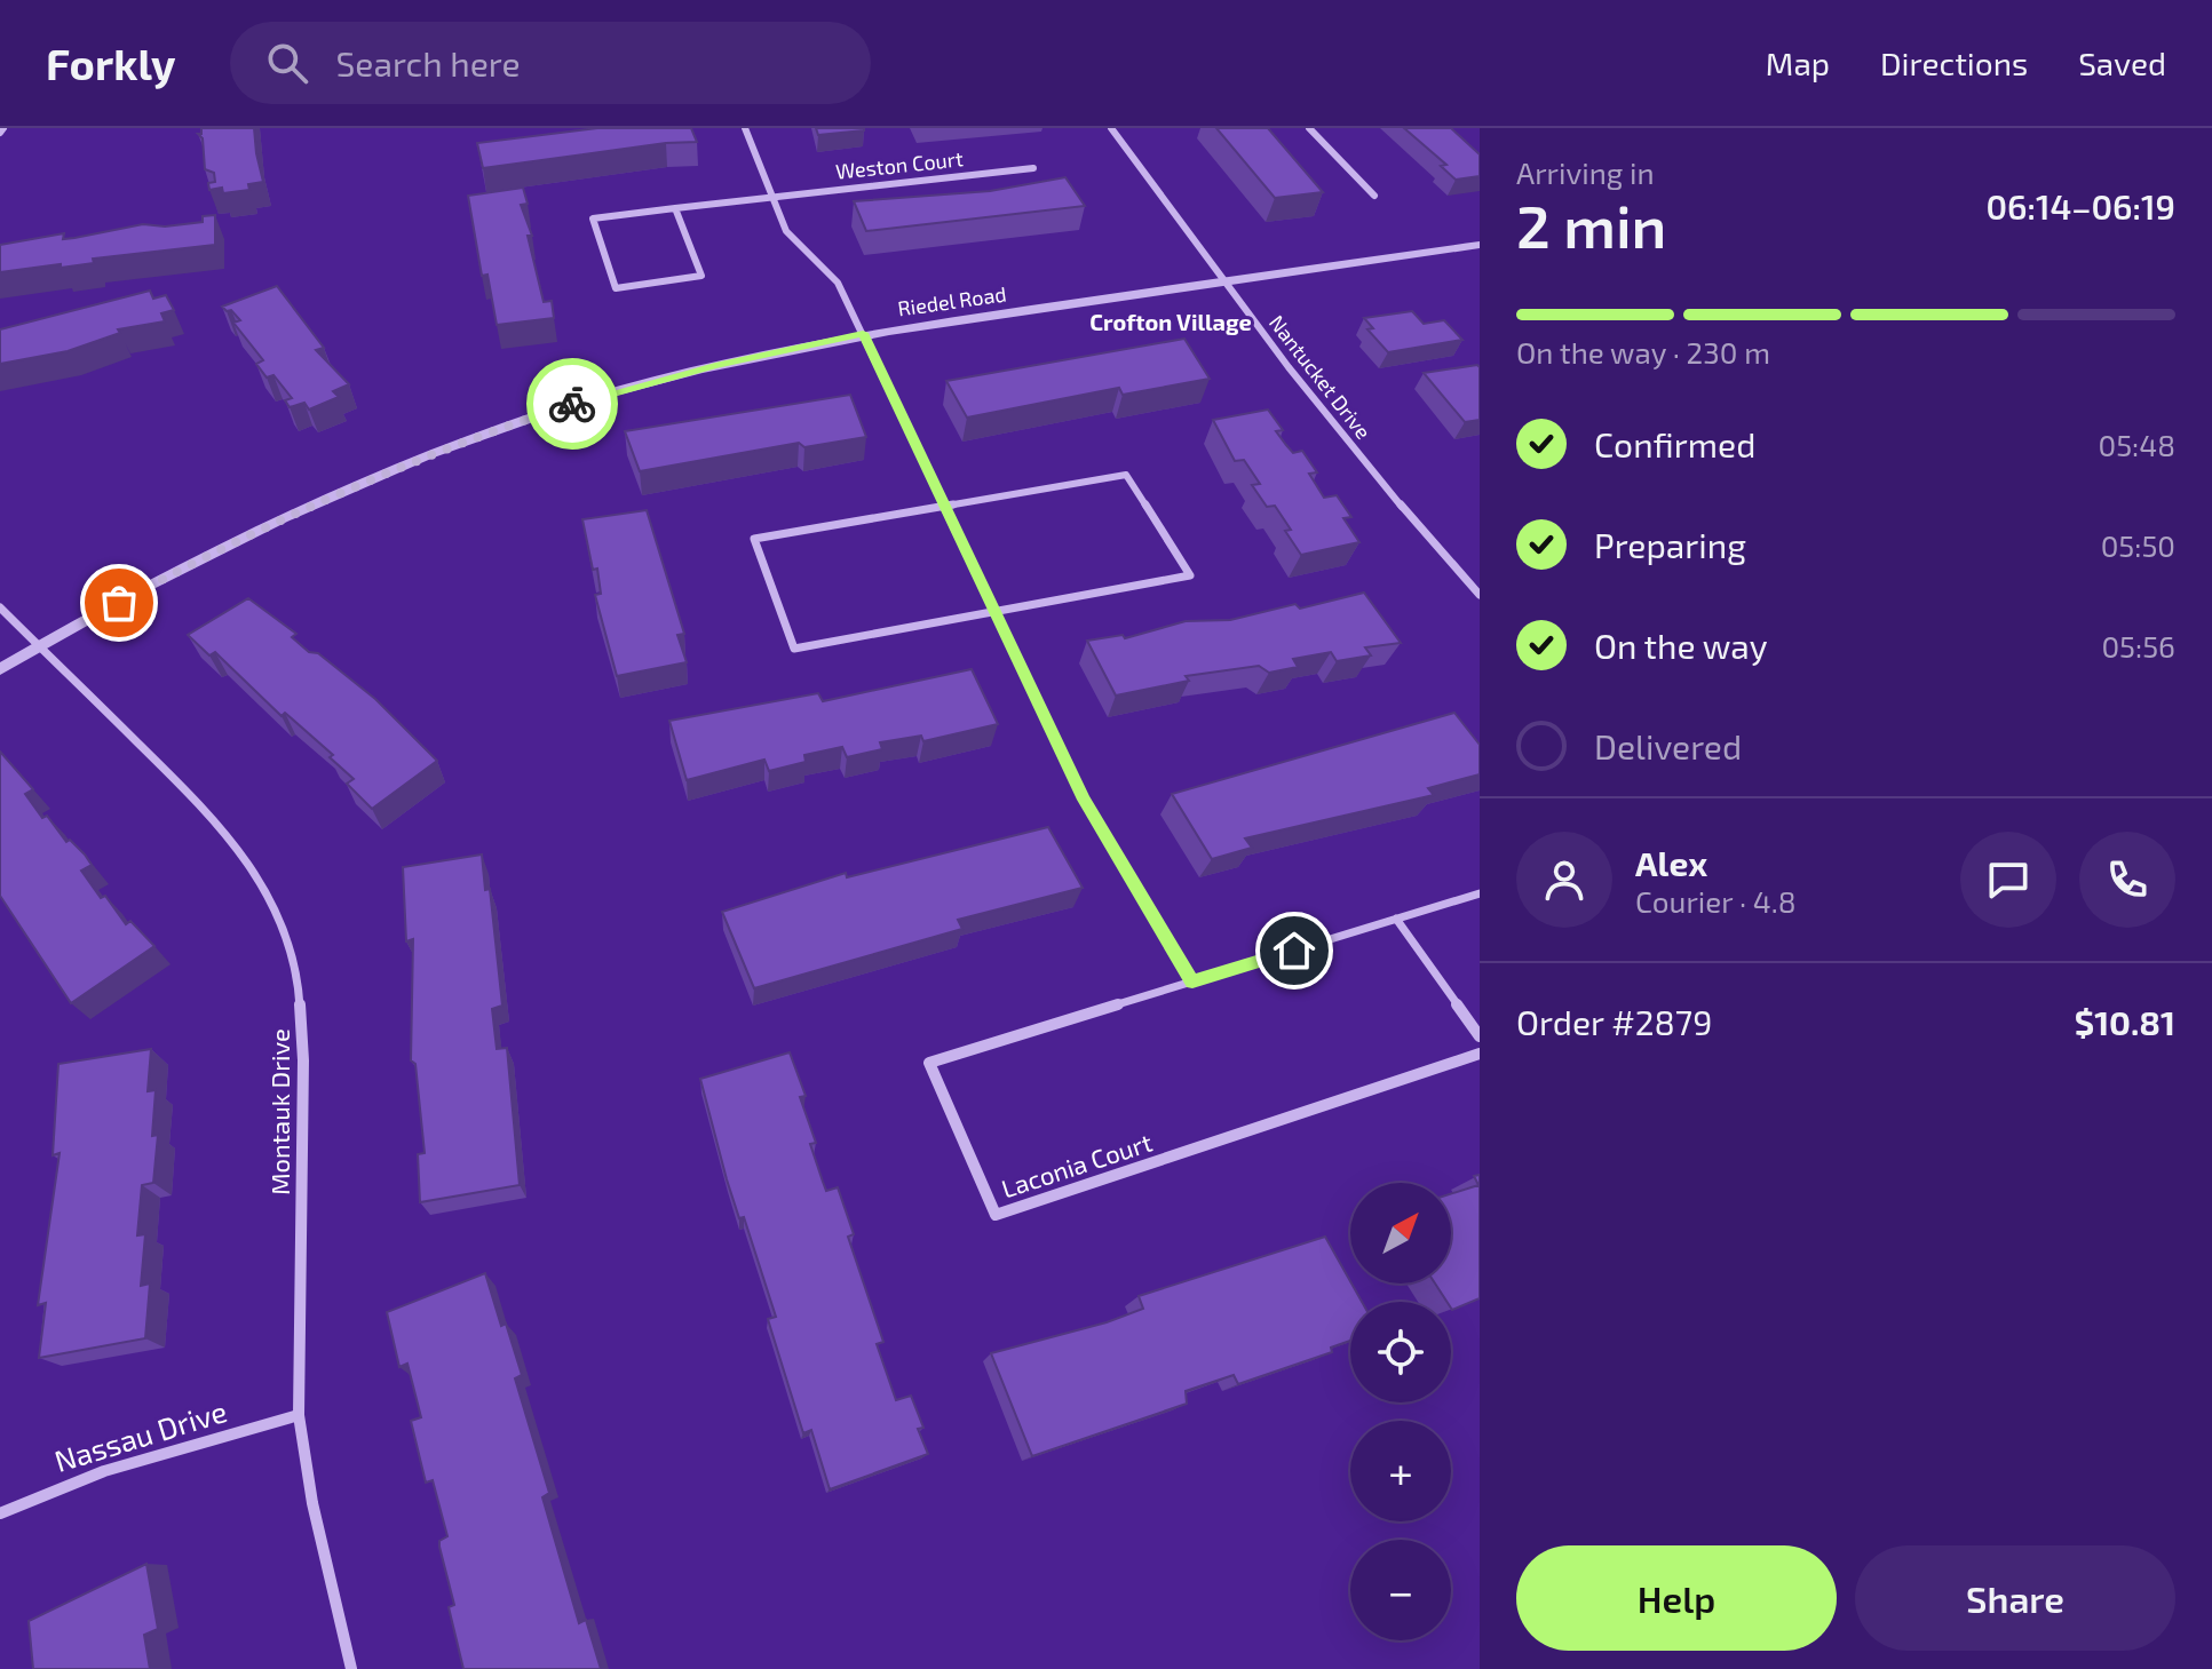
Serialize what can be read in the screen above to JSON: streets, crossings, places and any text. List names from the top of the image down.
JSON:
{
  "streets": {
    "street": [
      "Weston Court",
      "Riedel Road",
      "Nantucket Drive",
      "Montauk Drive",
      "Laconia Court",
      "Nassau Drive"
    ]
  },
  "crossings": [
    ["Riedel Road", "Nantucket Drive"],
    ["Riedel Road", "Montauk Drive"],
    ["Montauk Drive", "Nassau Drive"]
  ],
  "districts": ["Crofton Village"],
  "north": "top right",
  "page": {
    "header": "Forkly",
    "search": "Search here",
    "nav": ["Map", "Directions", "Saved"],
    "heading": ["2 min", "Arriving in", "06:14–06:19"],
    "panel": [
      "Alex",
      "Courier · 4.8",
      "Order #2879",
      "$10.81"
    ],
    "bar": "On the way · 230 m",
    "list": [
      ["Confirmed", "05:48"],
      ["Preparing", "05:50"],
      ["On the way", "05:56"],
      "Delivered"
    ],
    "map_buttons": ["+", "−"],
    "buttons": ["Help", "Share"]
  }
}
